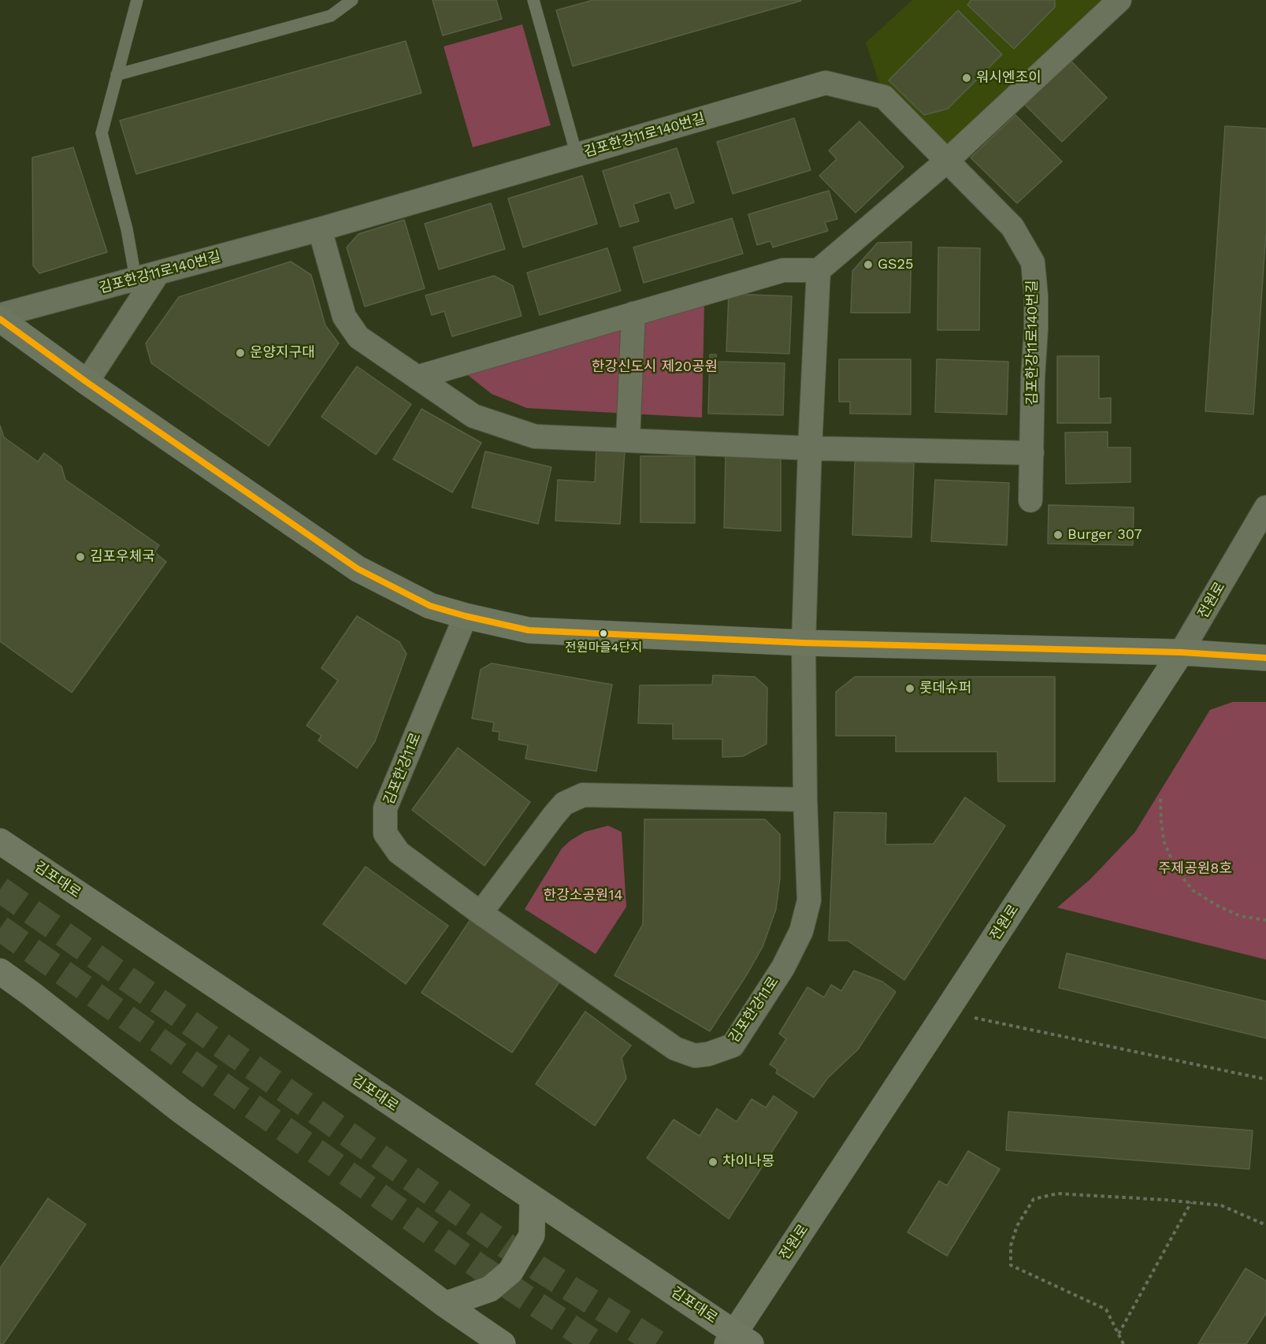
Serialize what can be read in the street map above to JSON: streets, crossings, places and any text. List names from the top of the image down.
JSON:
{
  "streets": {
    "main road": ["김포대로"],
    "street": ["김포한강11로140번길", "전원로", "김포한강11로"]
  },
  "crossings": [
    ["전원로", "김포대로"]
  ],
  "parks": ["한강신도시 제20공원", "주제공원8호", "한강소공원14"],
  "places": [
    "워시엔조이",
    "GS25",
    "운양지구대",
    "Burger 307",
    "김포우체국",
    "전원마을4단지",
    "롯데슈퍼",
    "차이나몽"
  ]
}
